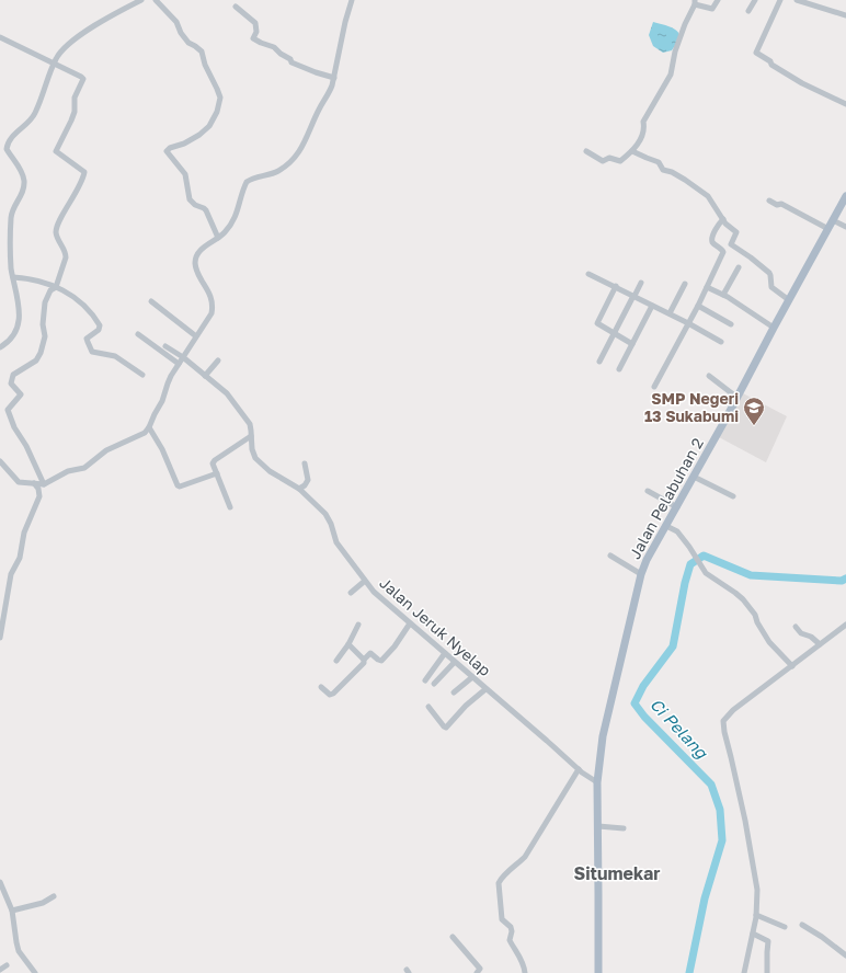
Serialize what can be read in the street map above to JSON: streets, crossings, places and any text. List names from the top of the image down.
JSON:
{
  "streets": {
    "main road": ["Jalan Pelabuhan 2"],
    "street": ["Jalan Jeruk Nyelap"]
  },
  "crossings": [
    ["Jalan Pelabuhan 2", "Jalan Jeruk Nyelap"]
  ],
  "districts": ["Situmekar"],
  "water": ["Ci Pelang"],
  "places": {
    "school or university": ["SMP Negeri 13 Sukabumi"]
  }
}
